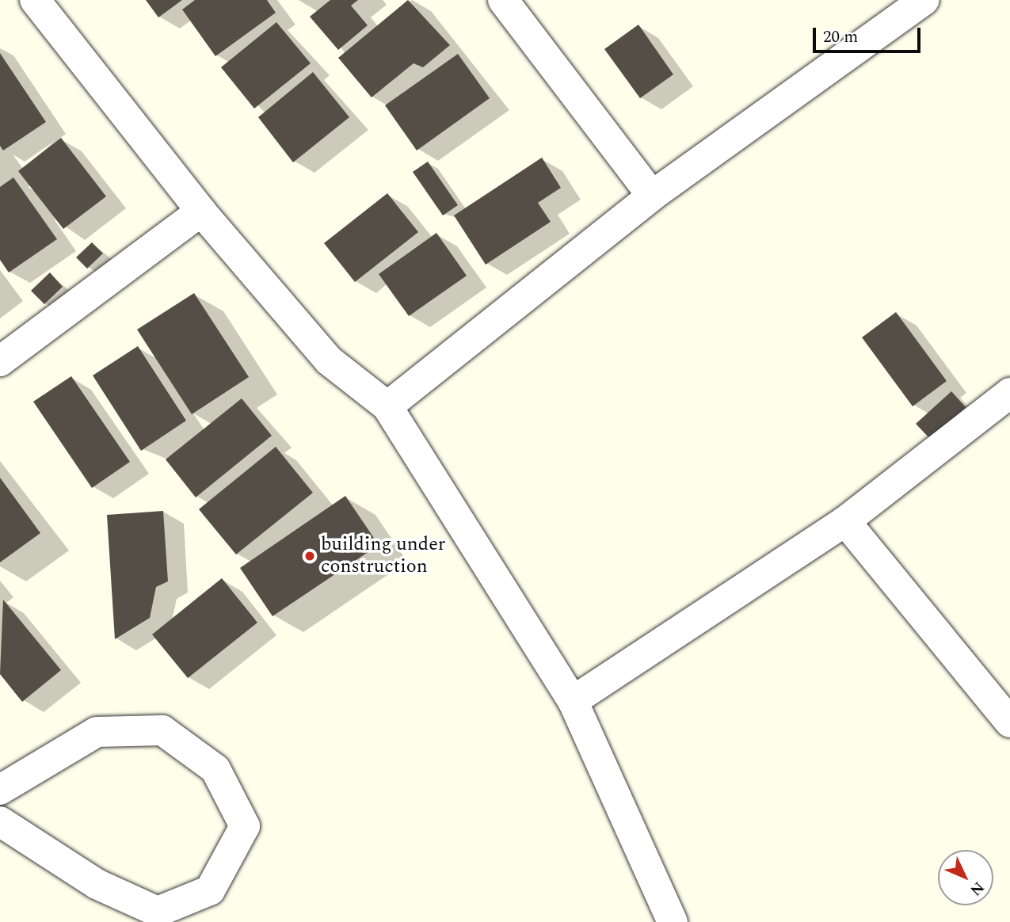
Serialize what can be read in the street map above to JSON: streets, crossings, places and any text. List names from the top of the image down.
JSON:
{
  "places": ["building under construction"],
  "scale_bar": "20 m",
  "north": "bottom right"
}
